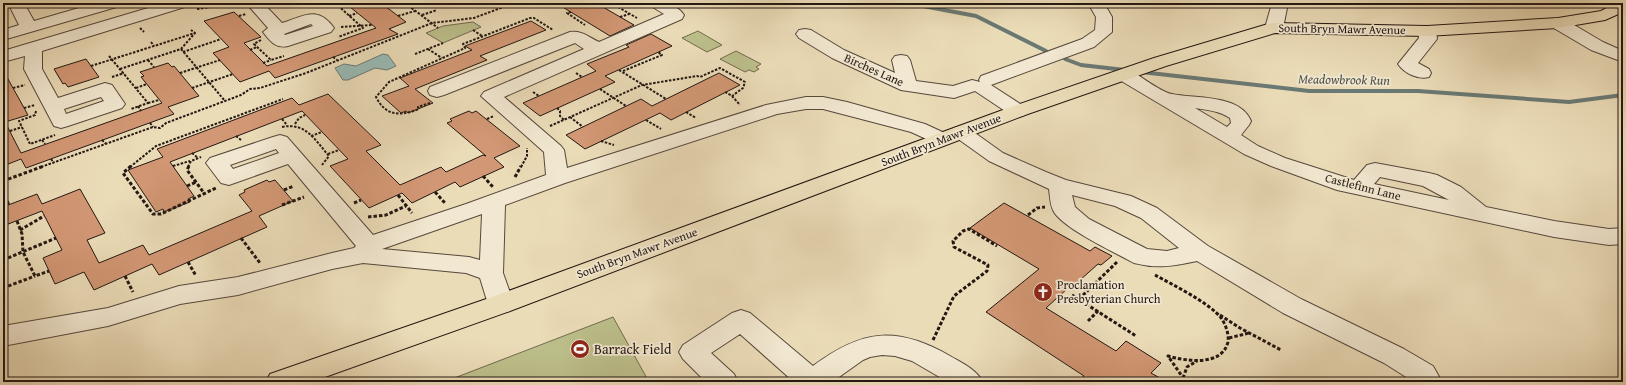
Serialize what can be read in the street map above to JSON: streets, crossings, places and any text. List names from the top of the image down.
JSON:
{
  "streets": {
    "main road": ["South Bryn Mawr Avenue"],
    "street": ["Birches Lane", "Castlefinn Lane"]
  },
  "crossings": [
    ["South Bryn Mawr Avenue", "Castlefinn Lane"]
  ],
  "water": ["Meadowbrook Run"],
  "places": {
    "church": ["Proclamation Presbyterian Church"],
    "sports": ["Barrack Field"]
  }
}
